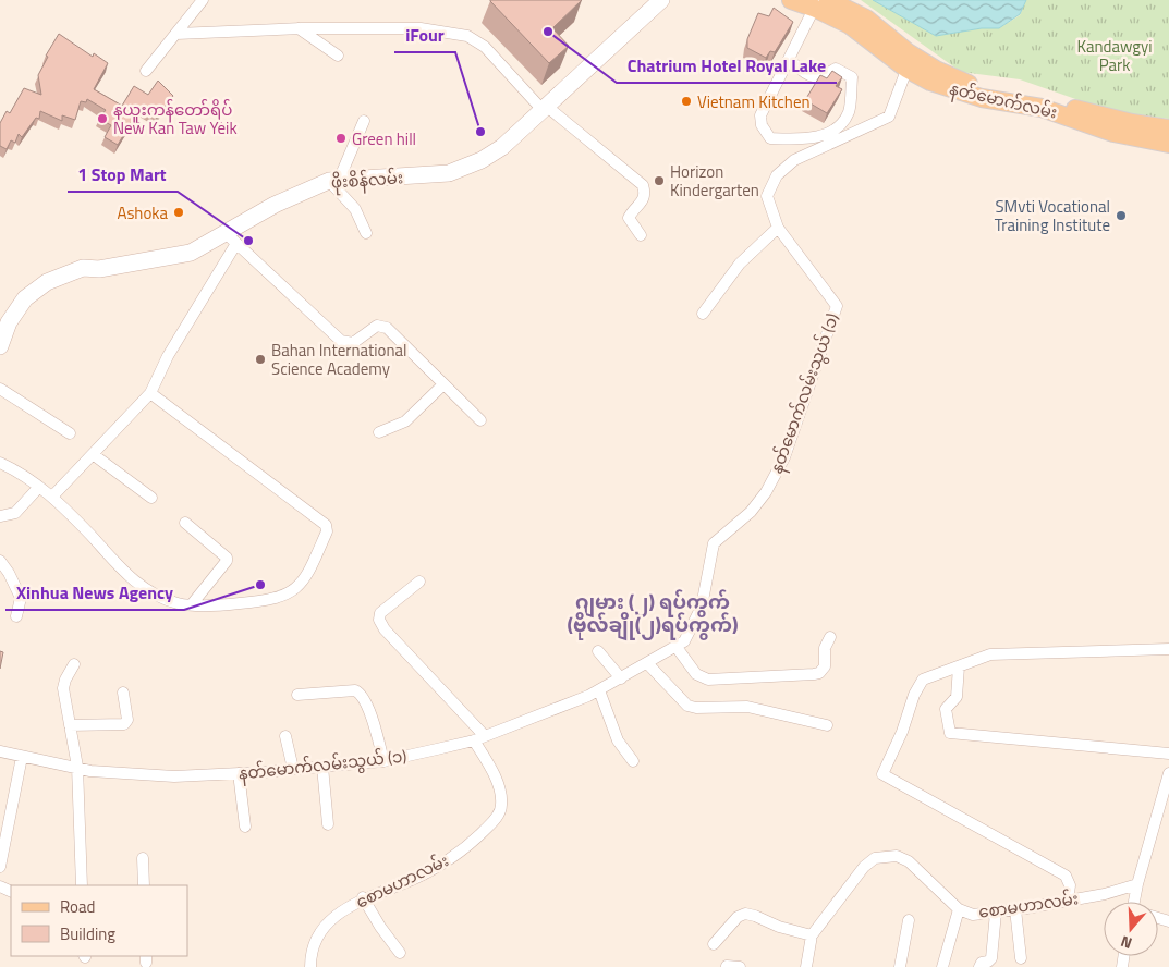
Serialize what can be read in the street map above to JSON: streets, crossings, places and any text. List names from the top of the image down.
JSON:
{
  "streets": {
    "main road": ["နတ်မောက်လမ်း", "ဖိုးစိန်လမ်း"],
    "street": ["နတ်မောက်လမ်းသွယ် (၁)", "စောမဟာလမ်း"]
  },
  "crossings": [
    ["နတ်မောက်လမ်း", "နတ်မောက်လမ်းသွယ် (၁)"],
    ["နတ်မောက်လမ်းသွယ် (၁)", "စောမဟာလမ်း"]
  ],
  "districts": ["ဂျမား (၂) ရပ်ကွက် (ဗိုလ်ချို(၂)ရပ်ကွက်)"],
  "parks": ["Kandawgyi Park"],
  "places": [
    "Chatrium Hotel Royal Lake",
    "Vietnam Kitchen",
    "နယူးကန်တော်ရိပ် New Kan Taw Yeik",
    "iFour",
    "Green hill",
    "Horizon Kindergarten",
    "Ashoka",
    "SMvti Vocational Training Institute",
    "1 Stop Mart",
    "Bahan International Science Academy",
    "Xinhua News Agency"
  ],
  "legend": ["Road", "Building"],
  "north": "bottom"
}
